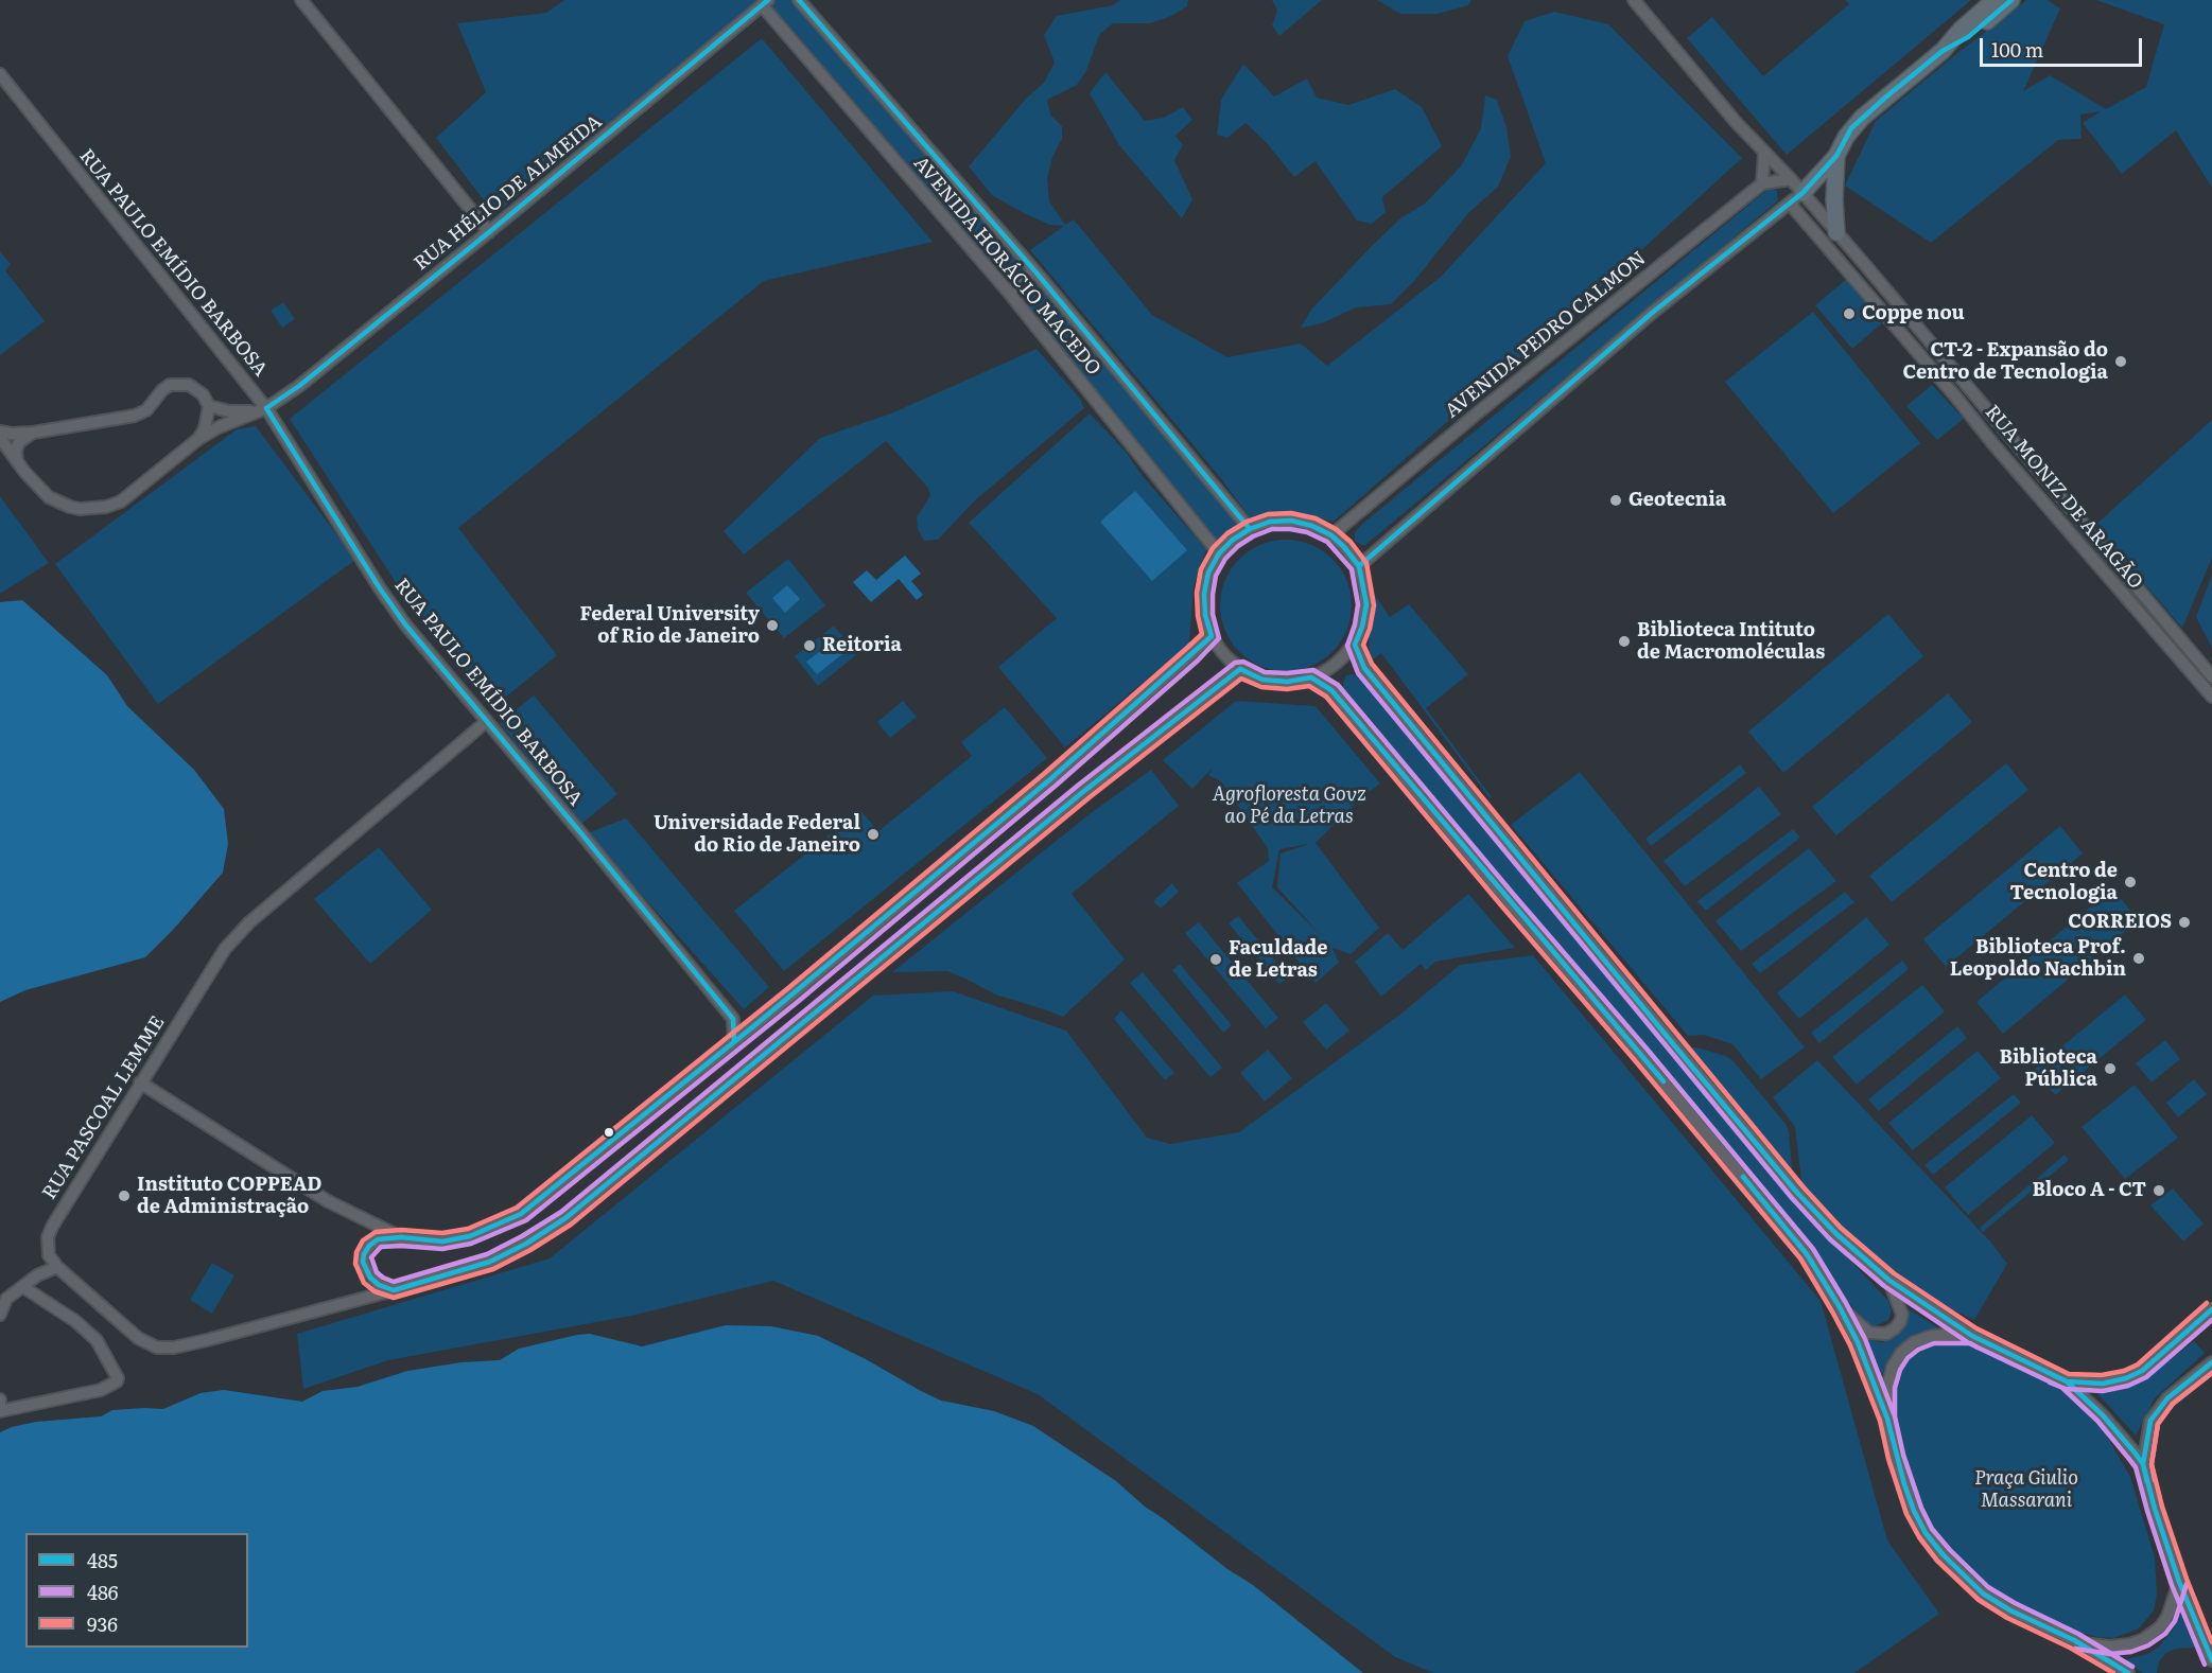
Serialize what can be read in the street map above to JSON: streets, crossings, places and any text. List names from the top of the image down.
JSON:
{
  "streets": {
    "street": [
      "RUA HÉLIO DE ALMEIDA",
      "RUA PAULO EMÍDIO BARBOSA",
      "AVENIDA HORÁCIO MACEDO",
      "AVENIDA PEDRO CALMON",
      "RUA MONIZ DE ARAGÃO",
      "RUA PASCOAL LEMME"
    ]
  },
  "crossings": [
    ["RUA HÉLIO DE ALMEIDA", "RUA PAULO EMÍDIO BARBOSA"],
    ["RUA HÉLIO DE ALMEIDA", "AVENIDA HORÁCIO MACEDO"],
    ["RUA PAULO EMÍDIO BARBOSA", "RUA PASCOAL LEMME"],
    ["AVENIDA HORÁCIO MACEDO", "AVENIDA PEDRO CALMON"]
  ],
  "parks": ["Agrofloresta Govz ao Pé da Letras", "Praça Giulio Massarani"],
  "places": [
    "Coppe nou",
    "CT-2 - Expansão do Centro de Tecnologia",
    "Geotecnia",
    "Federal University of Rio de Janeiro",
    "Biblioteca Intituto de Macromoléculas",
    "Reitoria",
    "Universidade Federal do Rio de Janeiro",
    "Centro de Tecnologia",
    "CORREIOS",
    "Biblioteca Prof. Leopoldo Nachbin",
    "Faculdade de Letras",
    "Biblioteca Pública",
    "Bloco A - CT",
    "Instituto COPPEAD de Administração"
  ],
  "lines": ["transit line 485", "transit line 936", "transit line 486"],
  "legend": ["485", "486", "936"],
  "scale_bar": "100 m"
}
